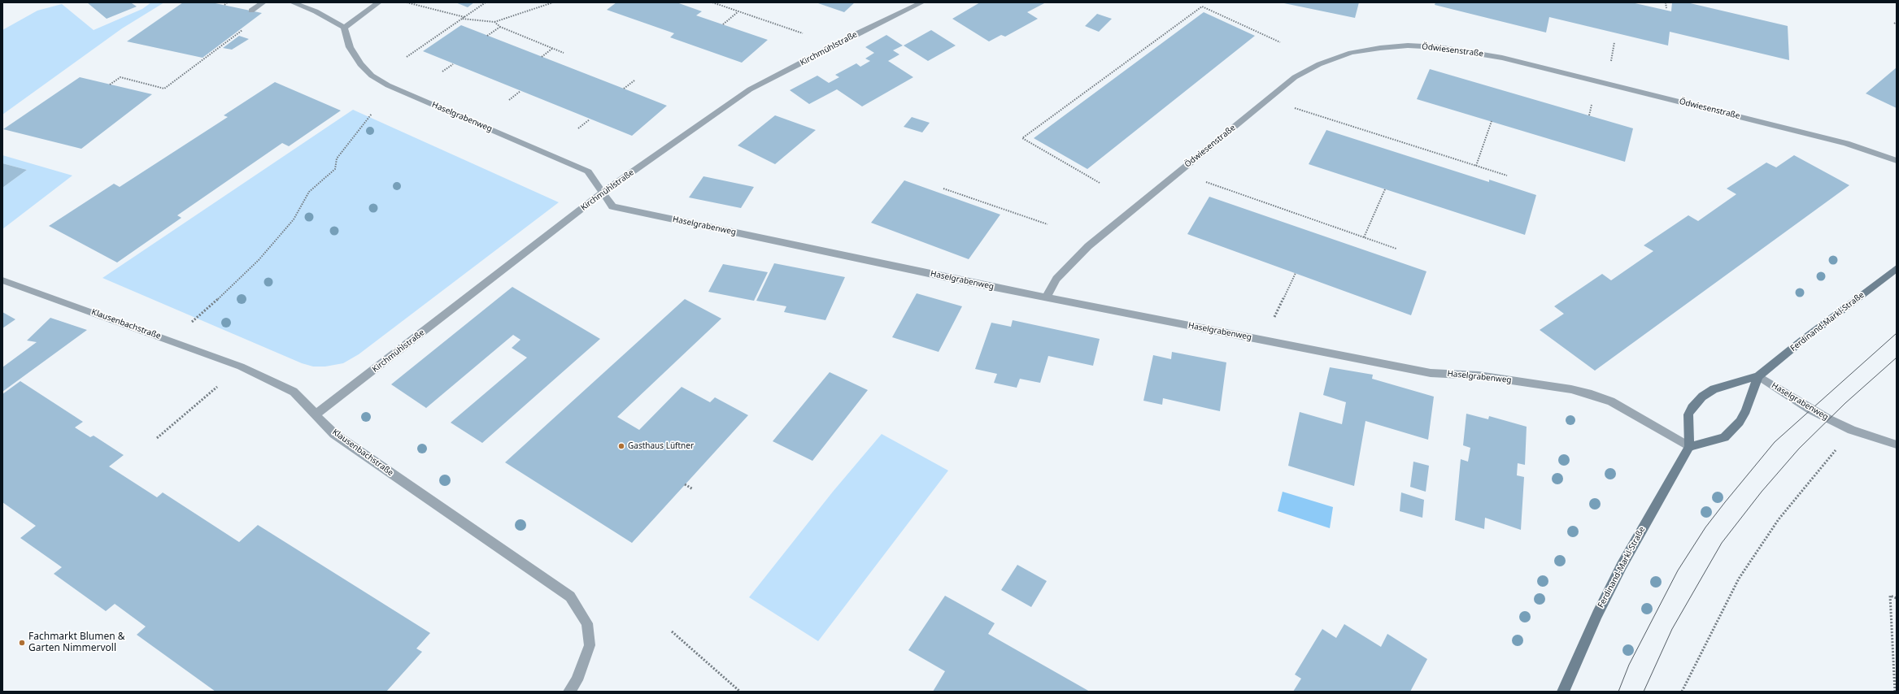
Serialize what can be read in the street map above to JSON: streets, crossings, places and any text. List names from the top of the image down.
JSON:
{
  "streets": {
    "street": [
      "Kirchmühlstraße",
      "Ödwiesenstraße",
      "Haselgrabenweg",
      "Ferdinand-Markl-Straße",
      "Klausenbachstraße"
    ]
  },
  "crossings": [
    ["Kirchmühlstraße", "Haselgrabenweg"],
    ["Kirchmühlstraße", "Klausenbachstraße"],
    ["Ödwiesenstraße", "Haselgrabenweg"],
    ["Haselgrabenweg", "Ferdinand-Markl-Straße"]
  ],
  "places": ["Gasthaus Lüftner", "Fachmarkt Blumen & Garten Nimmervoll"]
}
